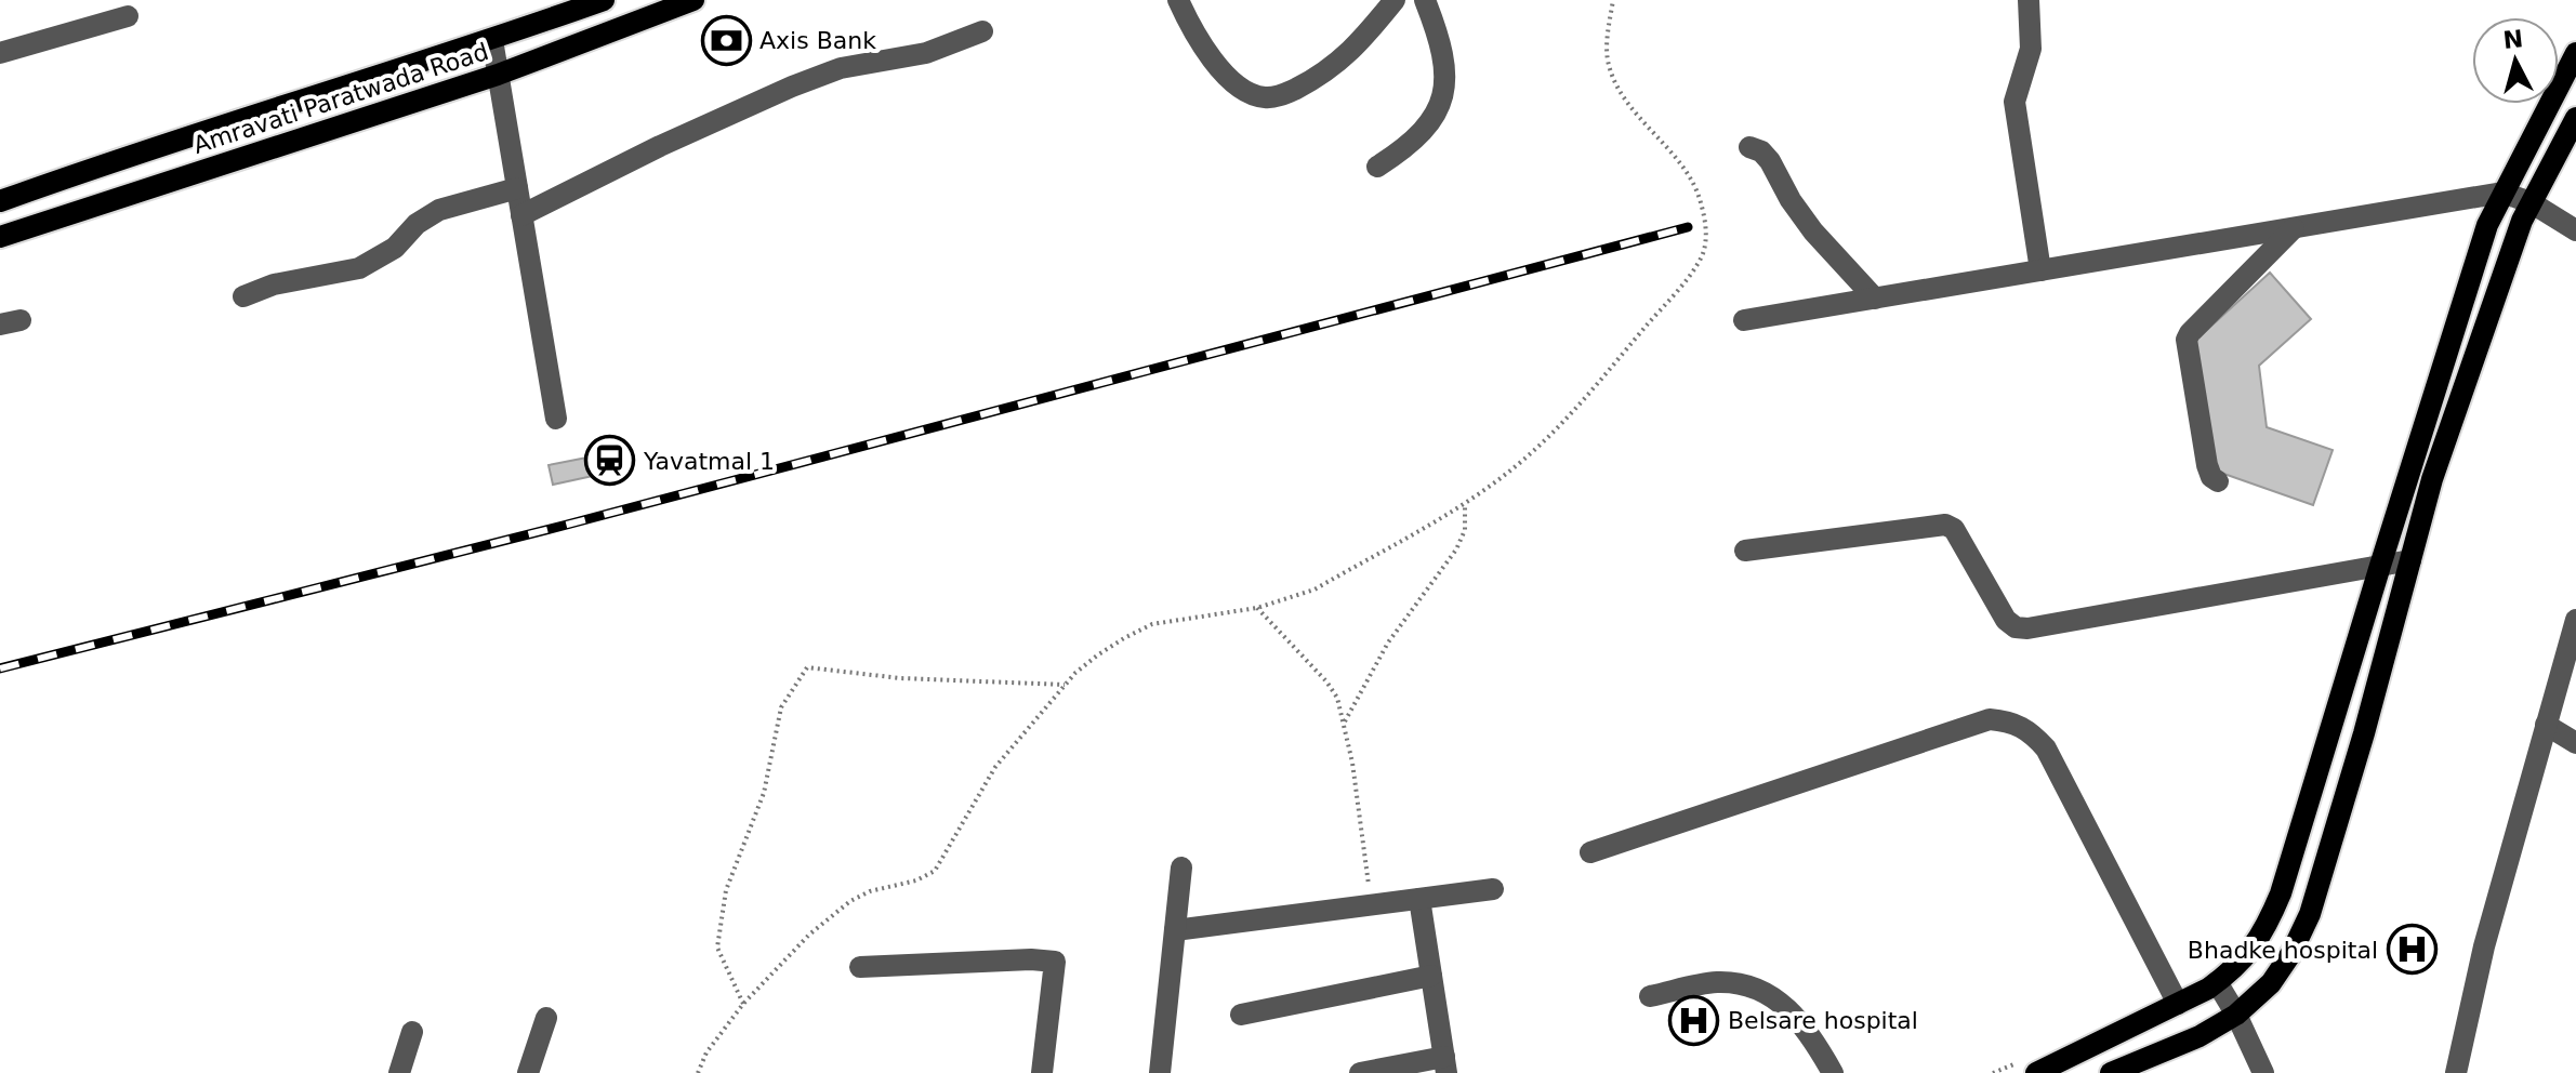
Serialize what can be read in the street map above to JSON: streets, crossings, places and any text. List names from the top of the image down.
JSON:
{
  "streets": {
    "main road": ["Amravati Paratwada Road"]
  },
  "places": {
    "bank": ["Axis Bank"],
    "station": ["Yavatmal 1"],
    "hospital": ["Bhadke hospital", "Belsare hospital"]
  },
  "north": "top"
}
